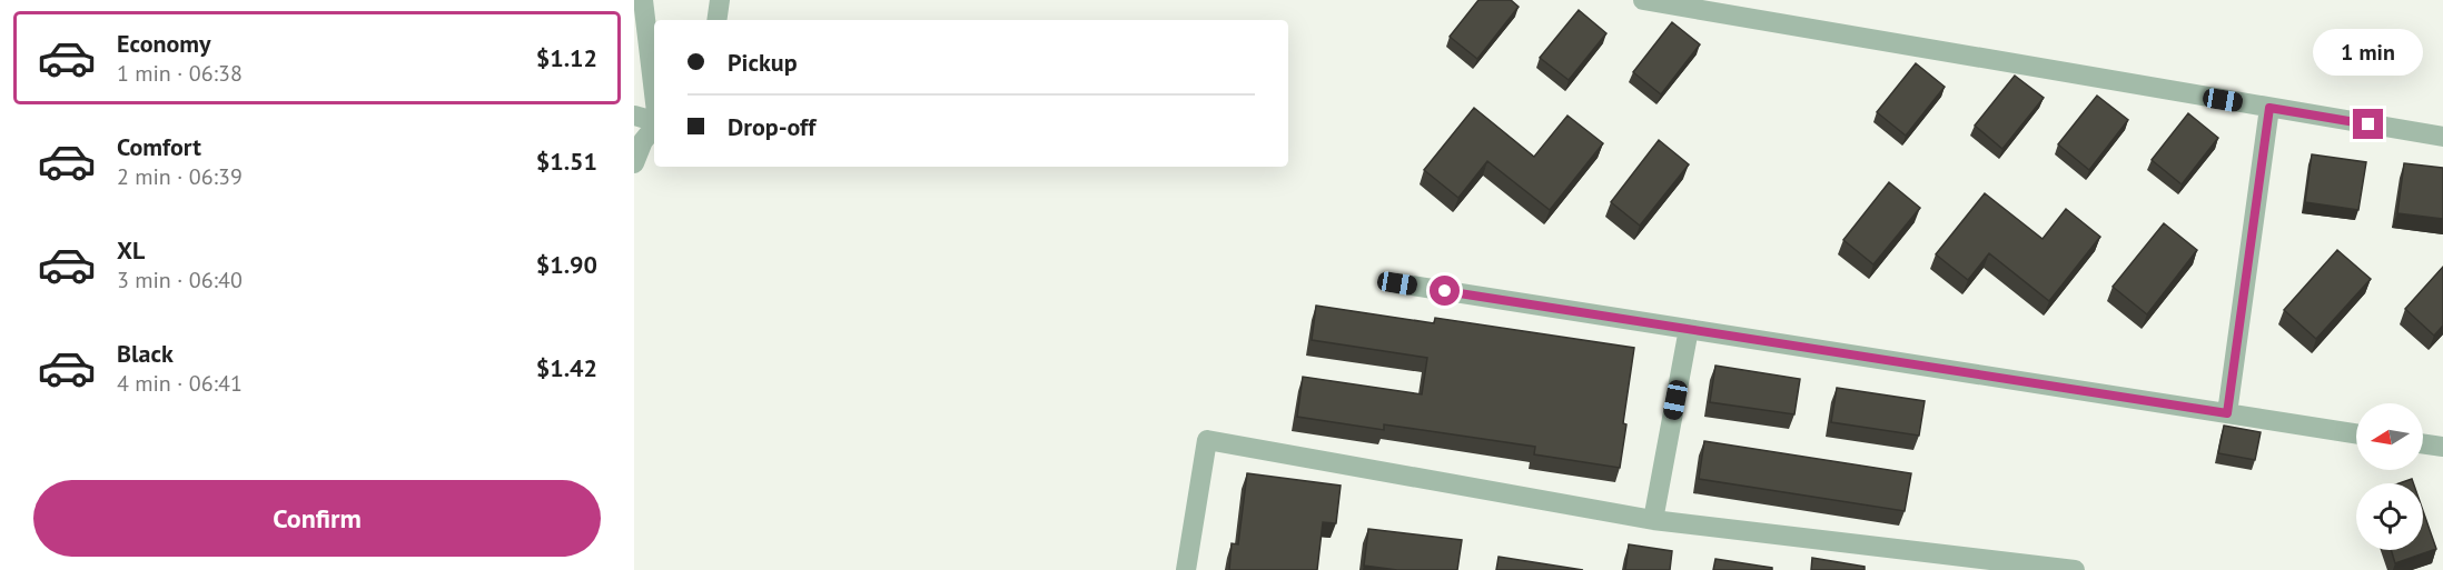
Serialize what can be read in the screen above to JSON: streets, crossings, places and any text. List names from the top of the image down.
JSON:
{
  "north": "left",
  "page": {
    "list": [
      {
        "name": "Economy",
        "note": "1 min · 06:38",
        "value": "$1.12"
      },
      {
        "name": "Comfort",
        "note": "2 min · 06:39",
        "value": "$1.51"
      },
      {
        "name": "XL",
        "note": "3 min · 06:40",
        "value": "$1.90"
      },
      {
        "name": "Black",
        "note": "4 min · 06:41",
        "value": "$1.42"
      }
    ],
    "banner": ["Pickup", "Drop-off"],
    "bubble": "1 min",
    "buttons": "Confirm"
  }
}
